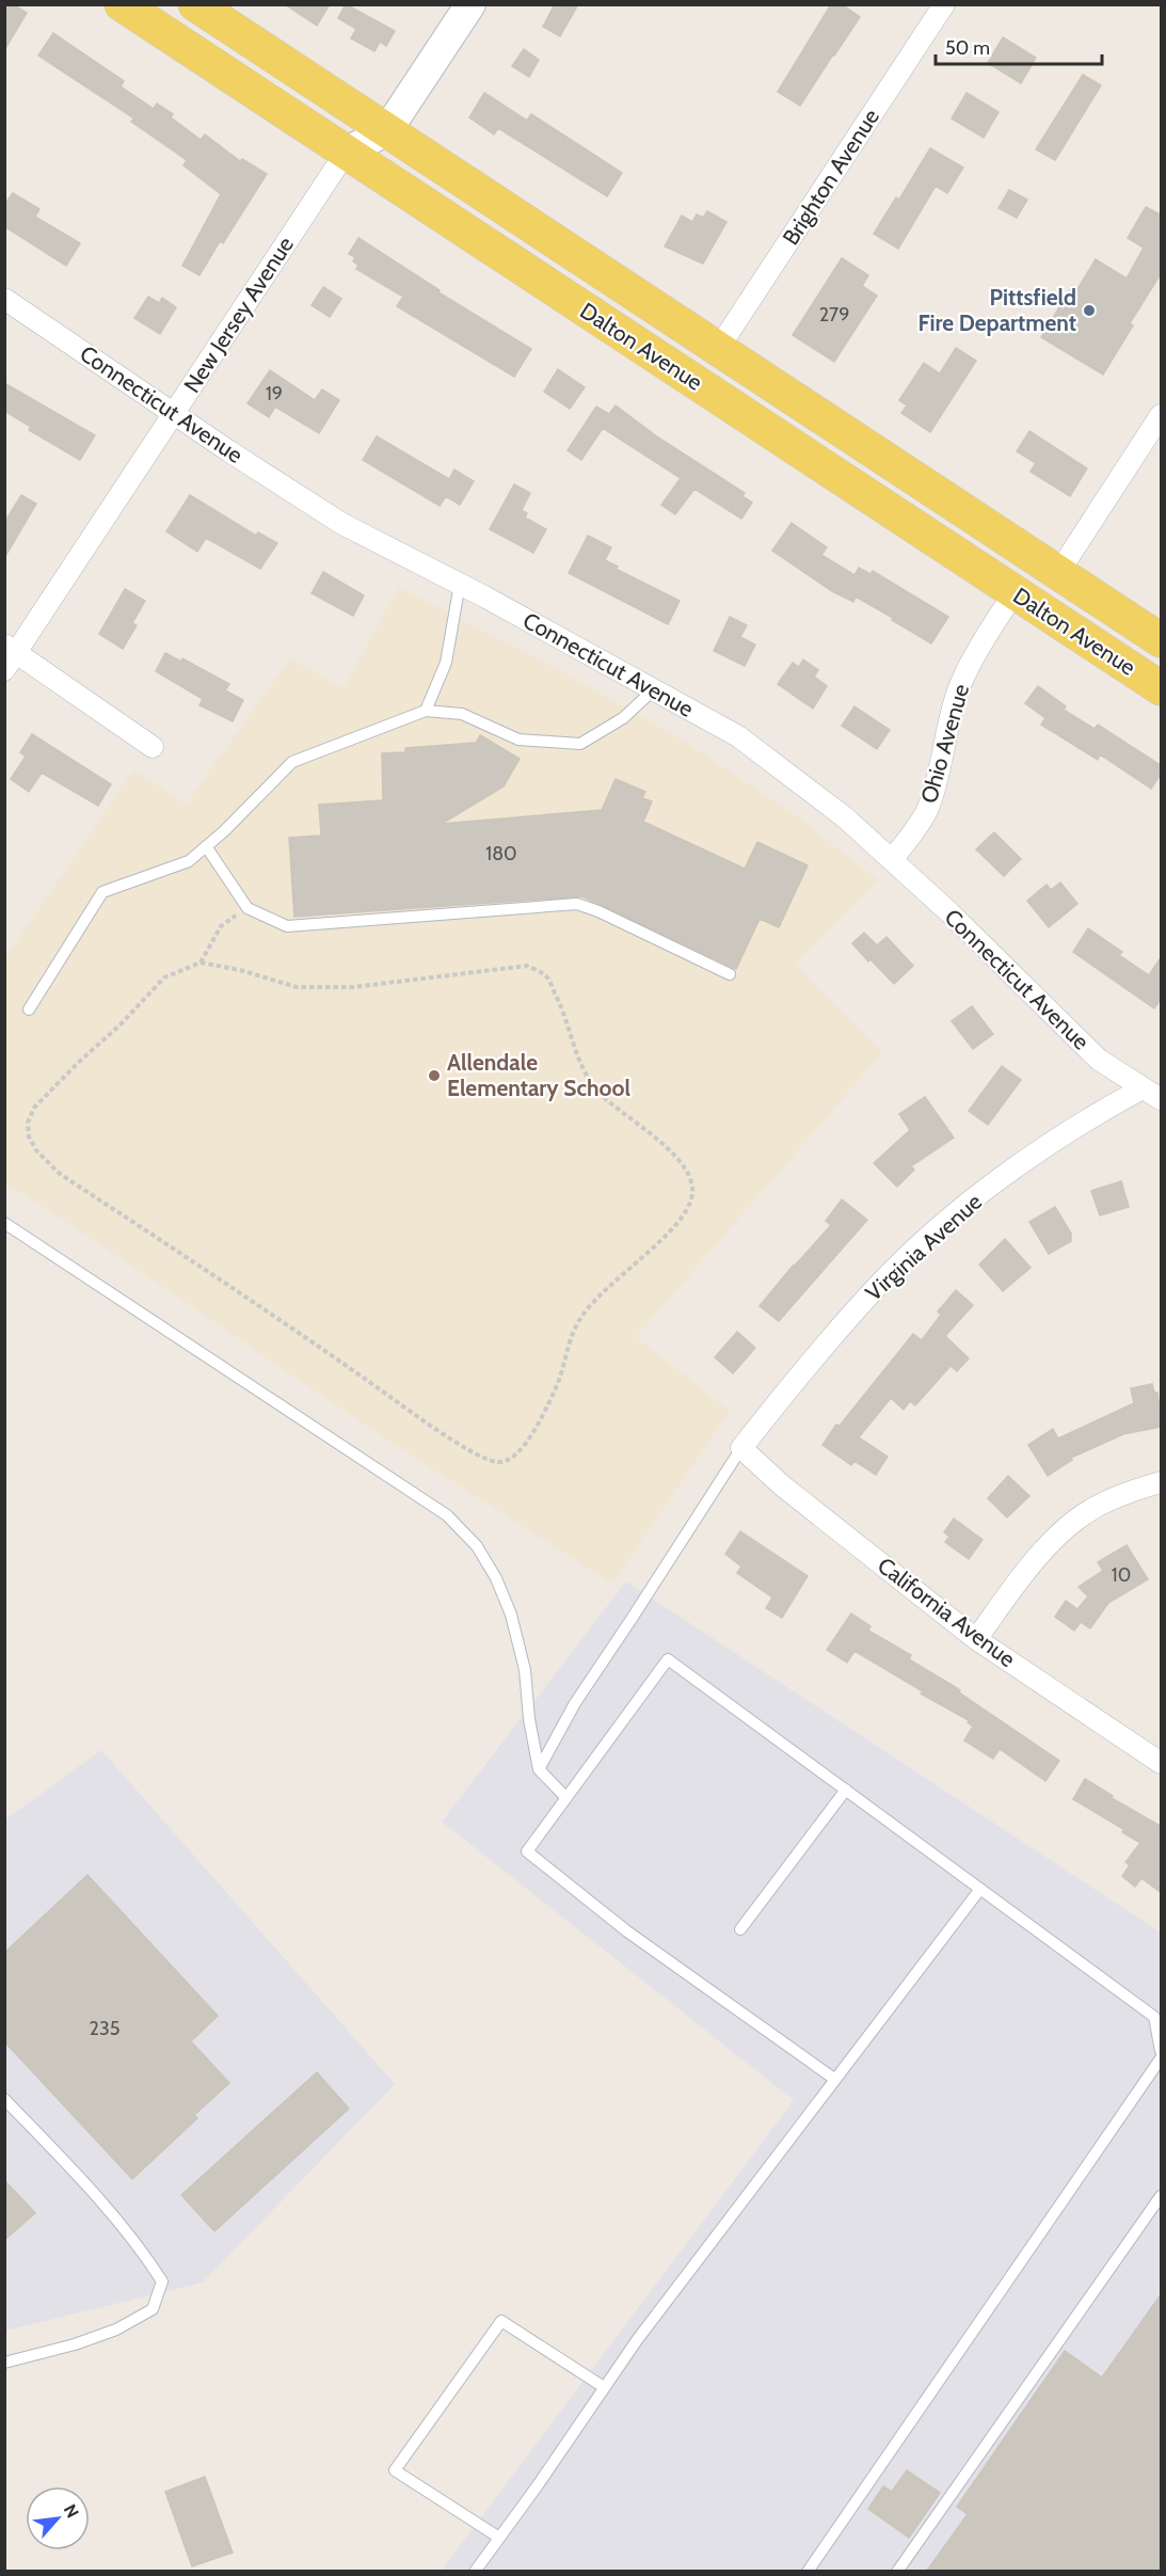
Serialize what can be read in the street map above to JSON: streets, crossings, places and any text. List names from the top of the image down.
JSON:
{
  "streets": {
    "main road": ["Dalton Avenue"],
    "street": [
      "Brighton Avenue",
      "New Jersey Avenue",
      "Connecticut Avenue",
      "Ohio Avenue",
      "Virginia Avenue",
      "California Avenue"
    ]
  },
  "crossings": [
    ["Brighton Avenue", "Dalton Avenue"],
    ["New Jersey Avenue", "Dalton Avenue"],
    ["New Jersey Avenue", "Connecticut Avenue"],
    ["Dalton Avenue", "Ohio Avenue"],
    ["Connecticut Avenue", "Ohio Avenue"],
    ["Connecticut Avenue", "Virginia Avenue"],
    ["Virginia Avenue", "California Avenue"]
  ],
  "places": ["Pittsfield Fire Department", "Allendale Elementary School"],
  "house_numbers": [
    "279",
    "19",
    "180",
    "10",
    "235"
  ],
  "scale_bar": "50 m",
  "north": "top right"
}
